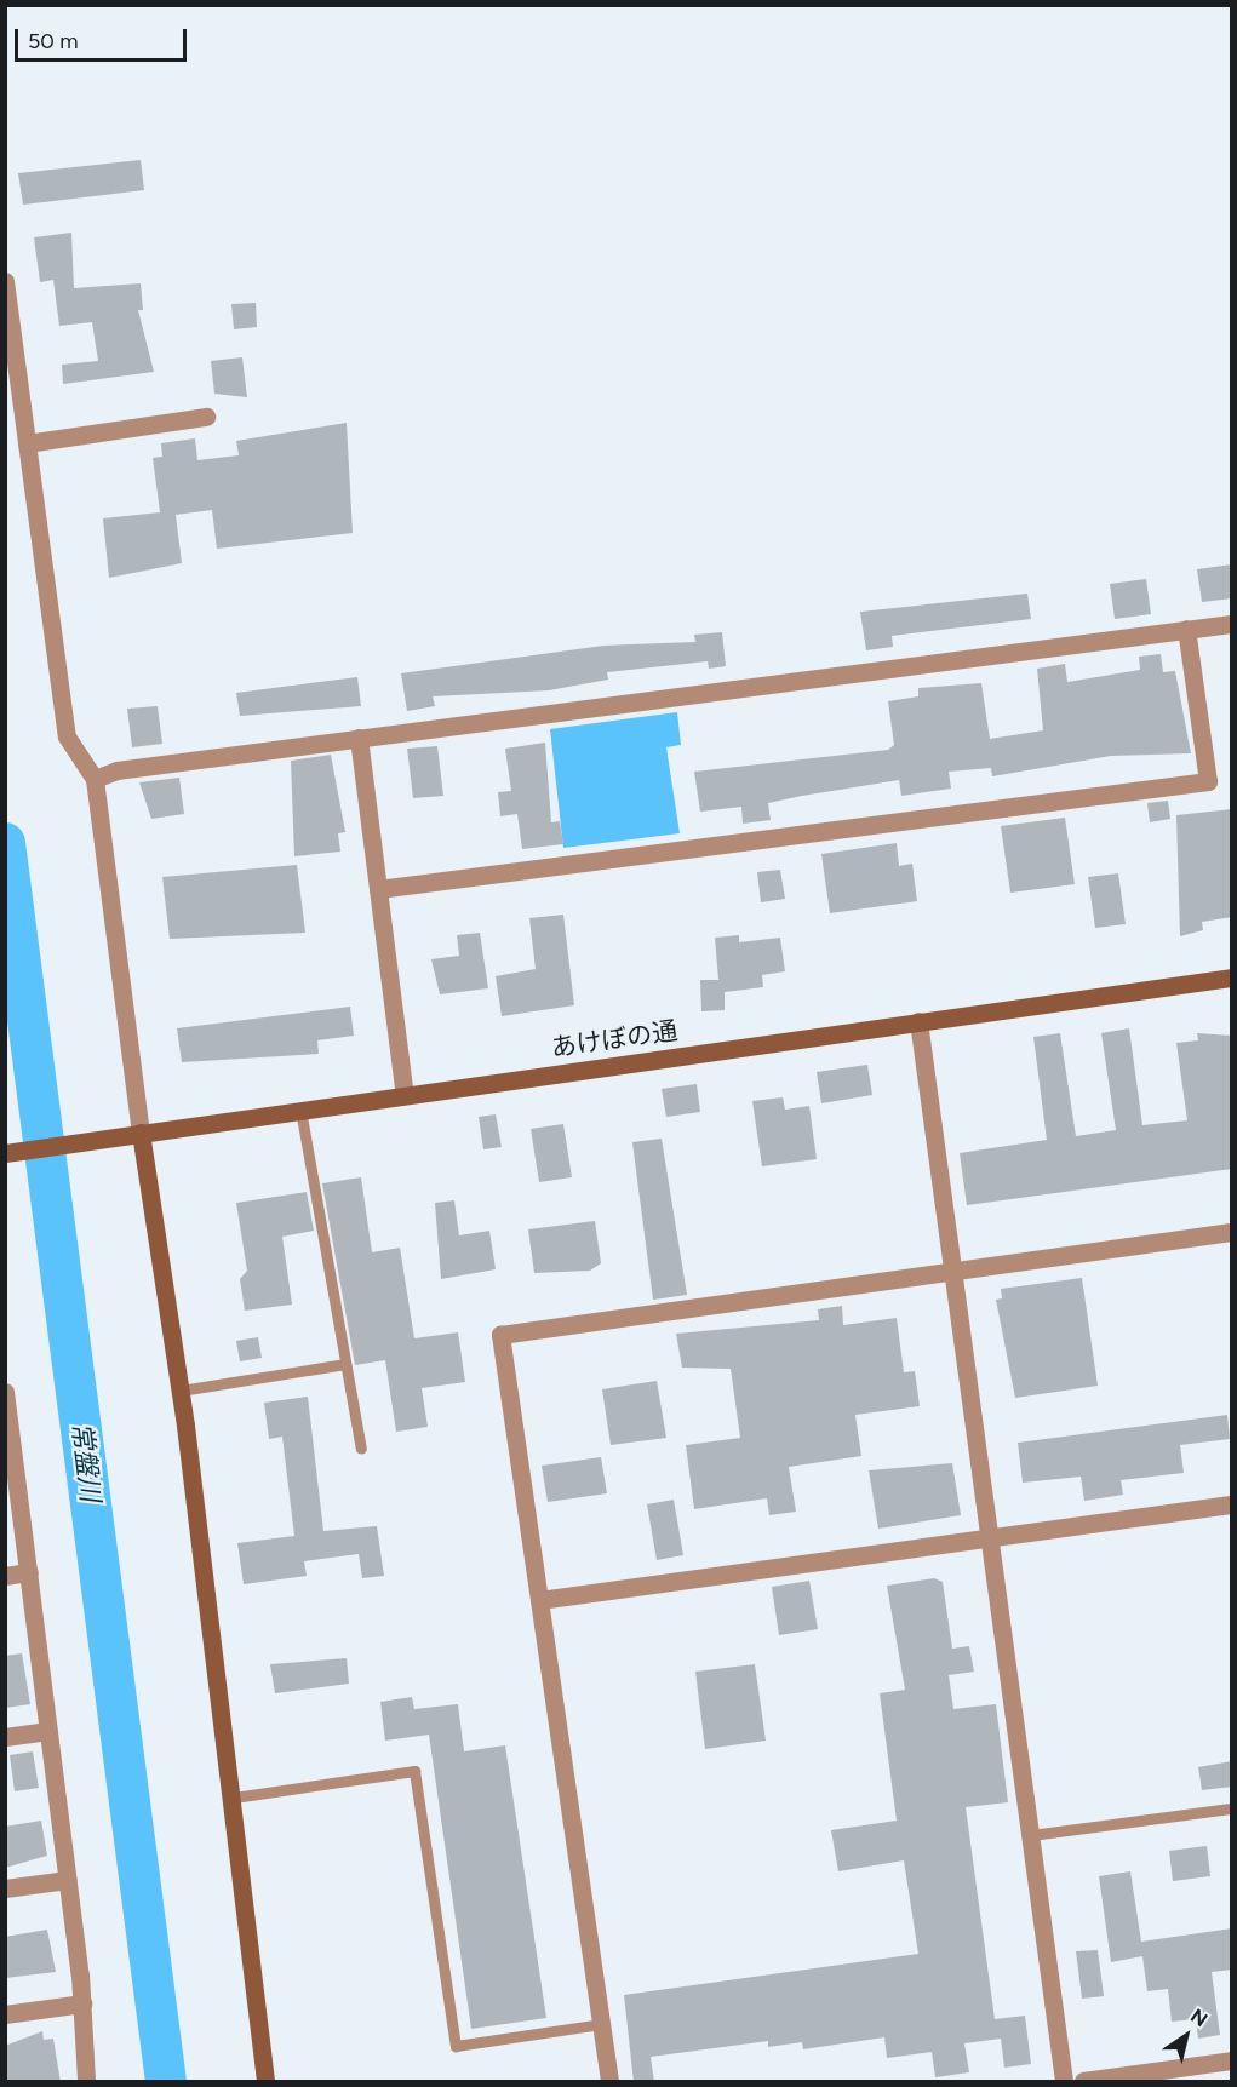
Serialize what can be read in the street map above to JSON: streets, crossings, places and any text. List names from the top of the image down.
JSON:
{
  "streets": {
    "street": ["あけぼの通"]
  },
  "water": ["常盤川"],
  "scale_bar": "50 m",
  "north": "top right"
}
